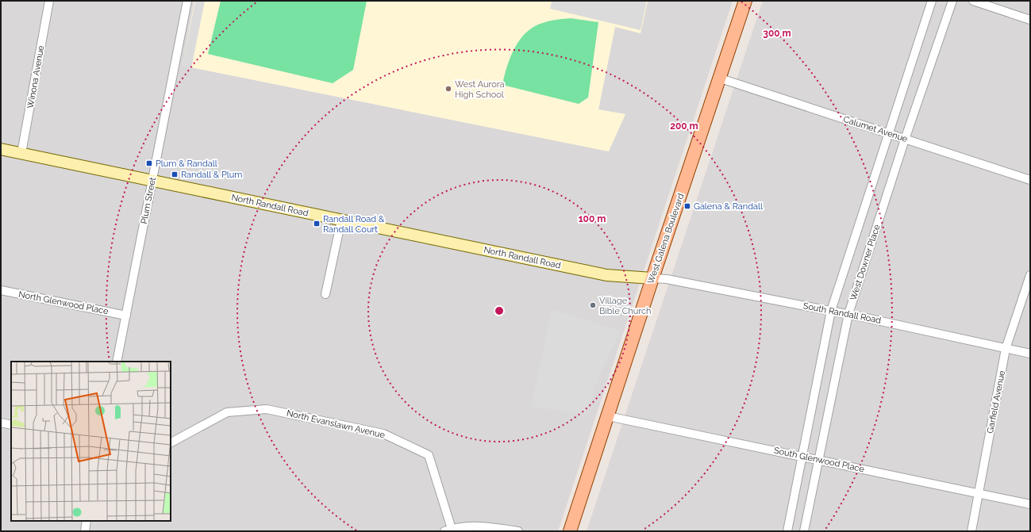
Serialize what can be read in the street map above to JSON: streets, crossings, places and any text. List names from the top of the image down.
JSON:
{
  "streets": {
    "main road": ["North Randall Road", "West Galena Boulevard"],
    "street": [
      "Winona Avenue",
      "Calumet Avenue",
      "Plum Street",
      "West Downer Place",
      "North Glenwood Place",
      "South Randall Road",
      "Garfield Avenue",
      "North Evanslawn Avenue",
      "South Glenwood Place"
    ]
  },
  "crossings": [
    ["Winona Avenue", "North Randall Road"],
    ["Calumet Avenue", "West Galena Boulevard"],
    ["Calumet Avenue", "West Downer Place"],
    ["Plum Street", "North Randall Road"],
    ["Plum Street", "North Glenwood Place"],
    ["North Randall Road", "West Galena Boulevard"],
    ["North Randall Road", "South Randall Road"],
    ["West Galena Boulevard", "South Randall Road"],
    ["West Galena Boulevard", "South Glenwood Place"],
    ["West Downer Place", "South Randall Road"],
    ["West Downer Place", "South Glenwood Place"],
    ["South Randall Road", "Garfield Avenue"],
    ["Garfield Avenue", "South Glenwood Place"]
  ],
  "places": {
    "other": ["West Aurora High School", "Village Bible Church"],
    "transit": [
      "Plum & Randall",
      "Randall & Plum",
      "Galena & Randall",
      "Randall Road & Randall Court"
    ]
  },
  "rings": ["300 m", "200 m", "100 m"]
}
